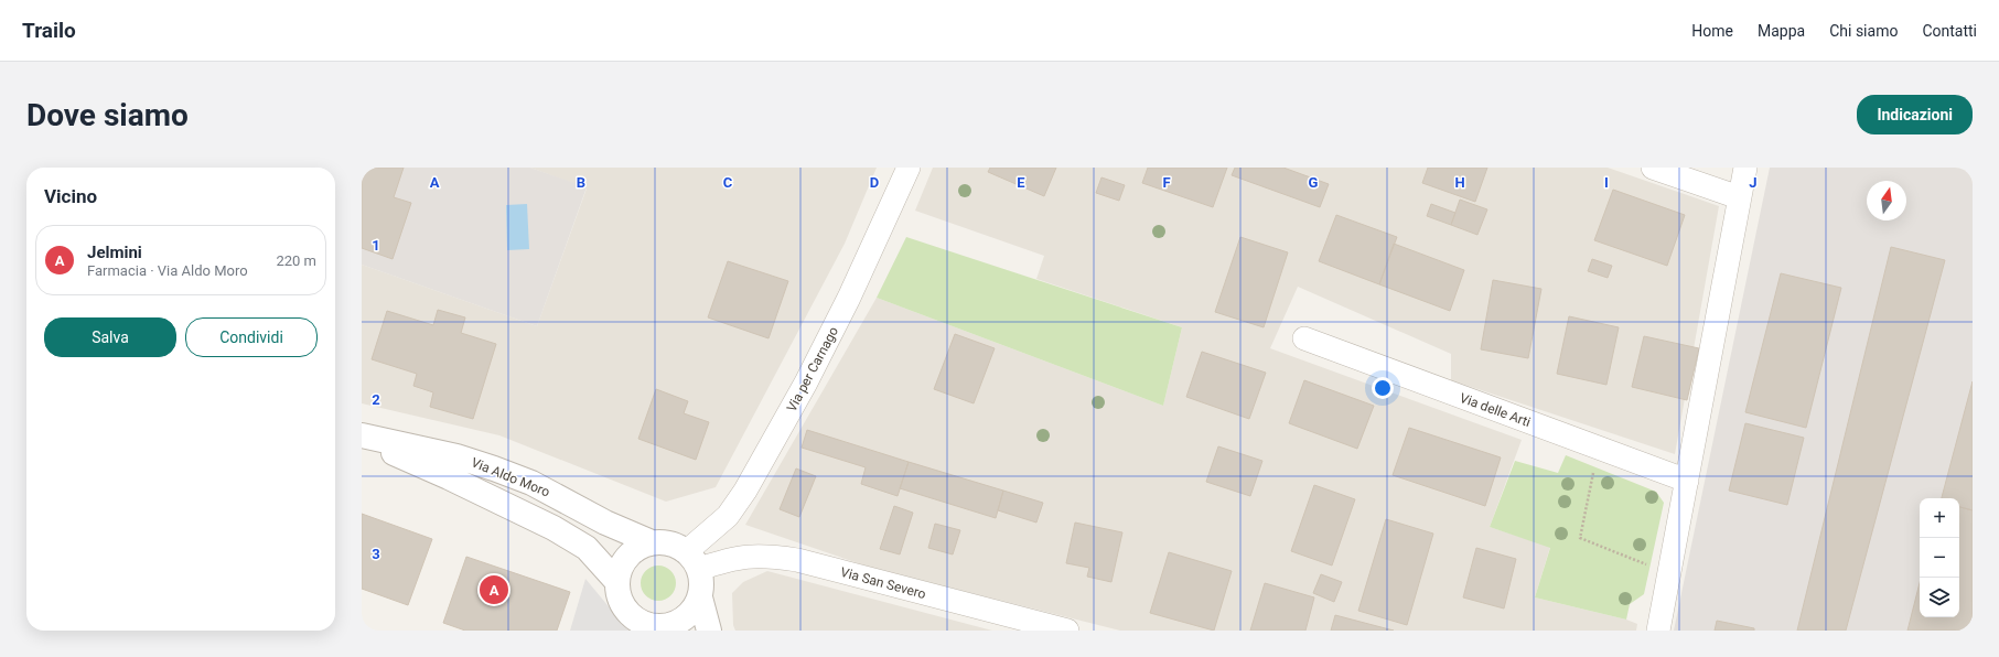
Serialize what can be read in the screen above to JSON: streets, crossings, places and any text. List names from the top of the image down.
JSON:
{
  "streets": {
    "street": [
      "Via per Carnago",
      "Via delle Arti",
      "Via Aldo Moro",
      "Via San Severo"
    ]
  },
  "crossings": [
    ["Via per Carnago", "Via Aldo Moro"],
    ["Via per Carnago", "Via San Severo"],
    ["Via Aldo Moro", "Via San Severo"]
  ],
  "north": "top",
  "page": {
    "header": "Trailo",
    "nav": [
      "Home",
      "Mappa",
      "Chi siamo",
      "Contatti"
    ],
    "buttons": [
      "Indicazioni",
      ["Salva", "Condividi"]
    ],
    "title": "Dove siamo",
    "heading": "Vicino",
    "list": [
      {
        "mark": "A",
        "name": "Jelmini",
        "note": "Farmacia · Via Aldo Moro",
        "value": "220 m"
      }
    ],
    "map_buttons": ["+", "−"],
    "pins": "A"
  },
  "grid": {
    "columns": [
      "A",
      "B",
      "C",
      "D",
      "E",
      "F",
      "G",
      "H",
      "I",
      "J"
    ],
    "rows": ["1", "2", "3"]
  }
}
